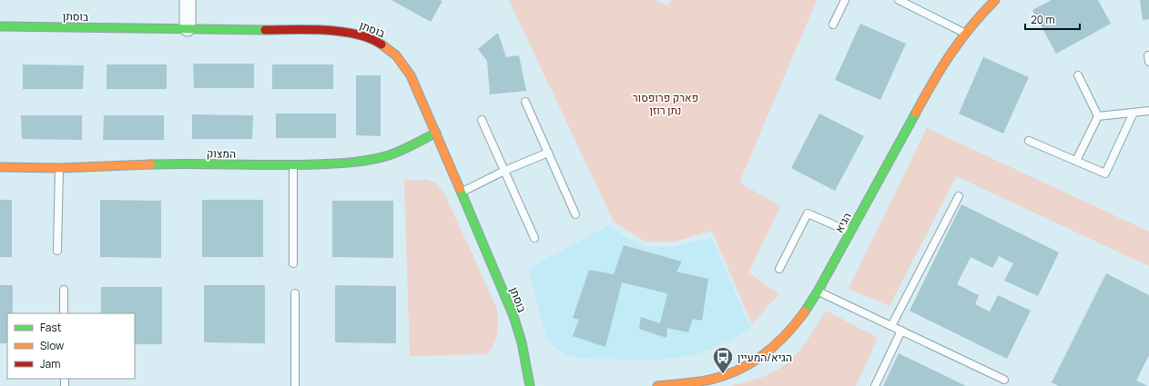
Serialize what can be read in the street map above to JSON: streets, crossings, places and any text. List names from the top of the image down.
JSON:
{
  "streets": {
    "street": ["בוסתן", "המצוק", "הגיא"]
  },
  "crossings": [
    ["בוסתן", "המצוק"]
  ],
  "parks": ["פארק פרופסור נתן רוזן"],
  "places": {
    "bus stop": ["הגיא/המעיין"]
  },
  "legend": ["Fast", "Slow", "Jam"],
  "scale_bar": "20 m"
}
